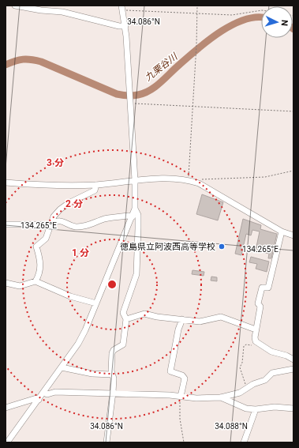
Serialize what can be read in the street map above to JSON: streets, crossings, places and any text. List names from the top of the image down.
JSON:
{
  "water": ["九栗谷川"],
  "places": ["徳島県立阿波西高等学校"],
  "north": "right",
  "coordinates": ["34.086°N", "134.265°E", "34.088°N"],
  "rings": ["3 分", "2 分", "1 分"]
}
